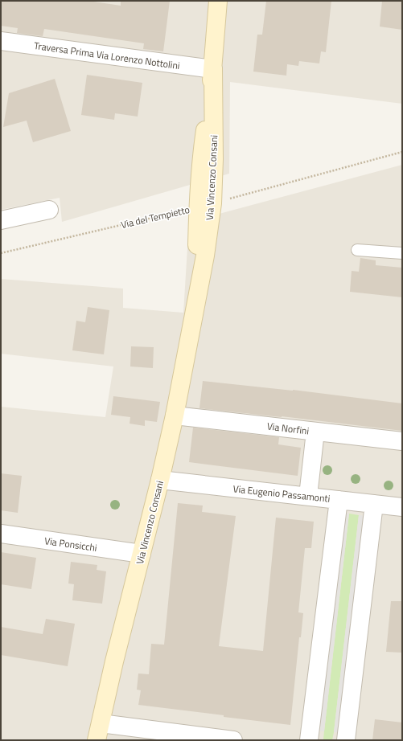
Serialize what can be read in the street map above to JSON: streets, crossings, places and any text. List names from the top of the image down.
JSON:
{
  "streets": {
    "street": [
      "Traversa Prima Via Lorenzo Nottolini",
      "Via Vincenzo Consani",
      "Via Norfini",
      "Via Eugenio Passamonti",
      "Via Ponsicchi"
    ],
    "path": ["Via del Tempietto"]
  },
  "crossings": [
    ["Traversa Prima Via Lorenzo Nottolini", "Via Vincenzo Consani"],
    ["Via Vincenzo Consani", "Via del Tempietto"],
    ["Via Vincenzo Consani", "Via Norfini"],
    ["Via Vincenzo Consani", "Via Eugenio Passamonti"],
    ["Via Vincenzo Consani", "Via Ponsicchi"]
  ]
}
